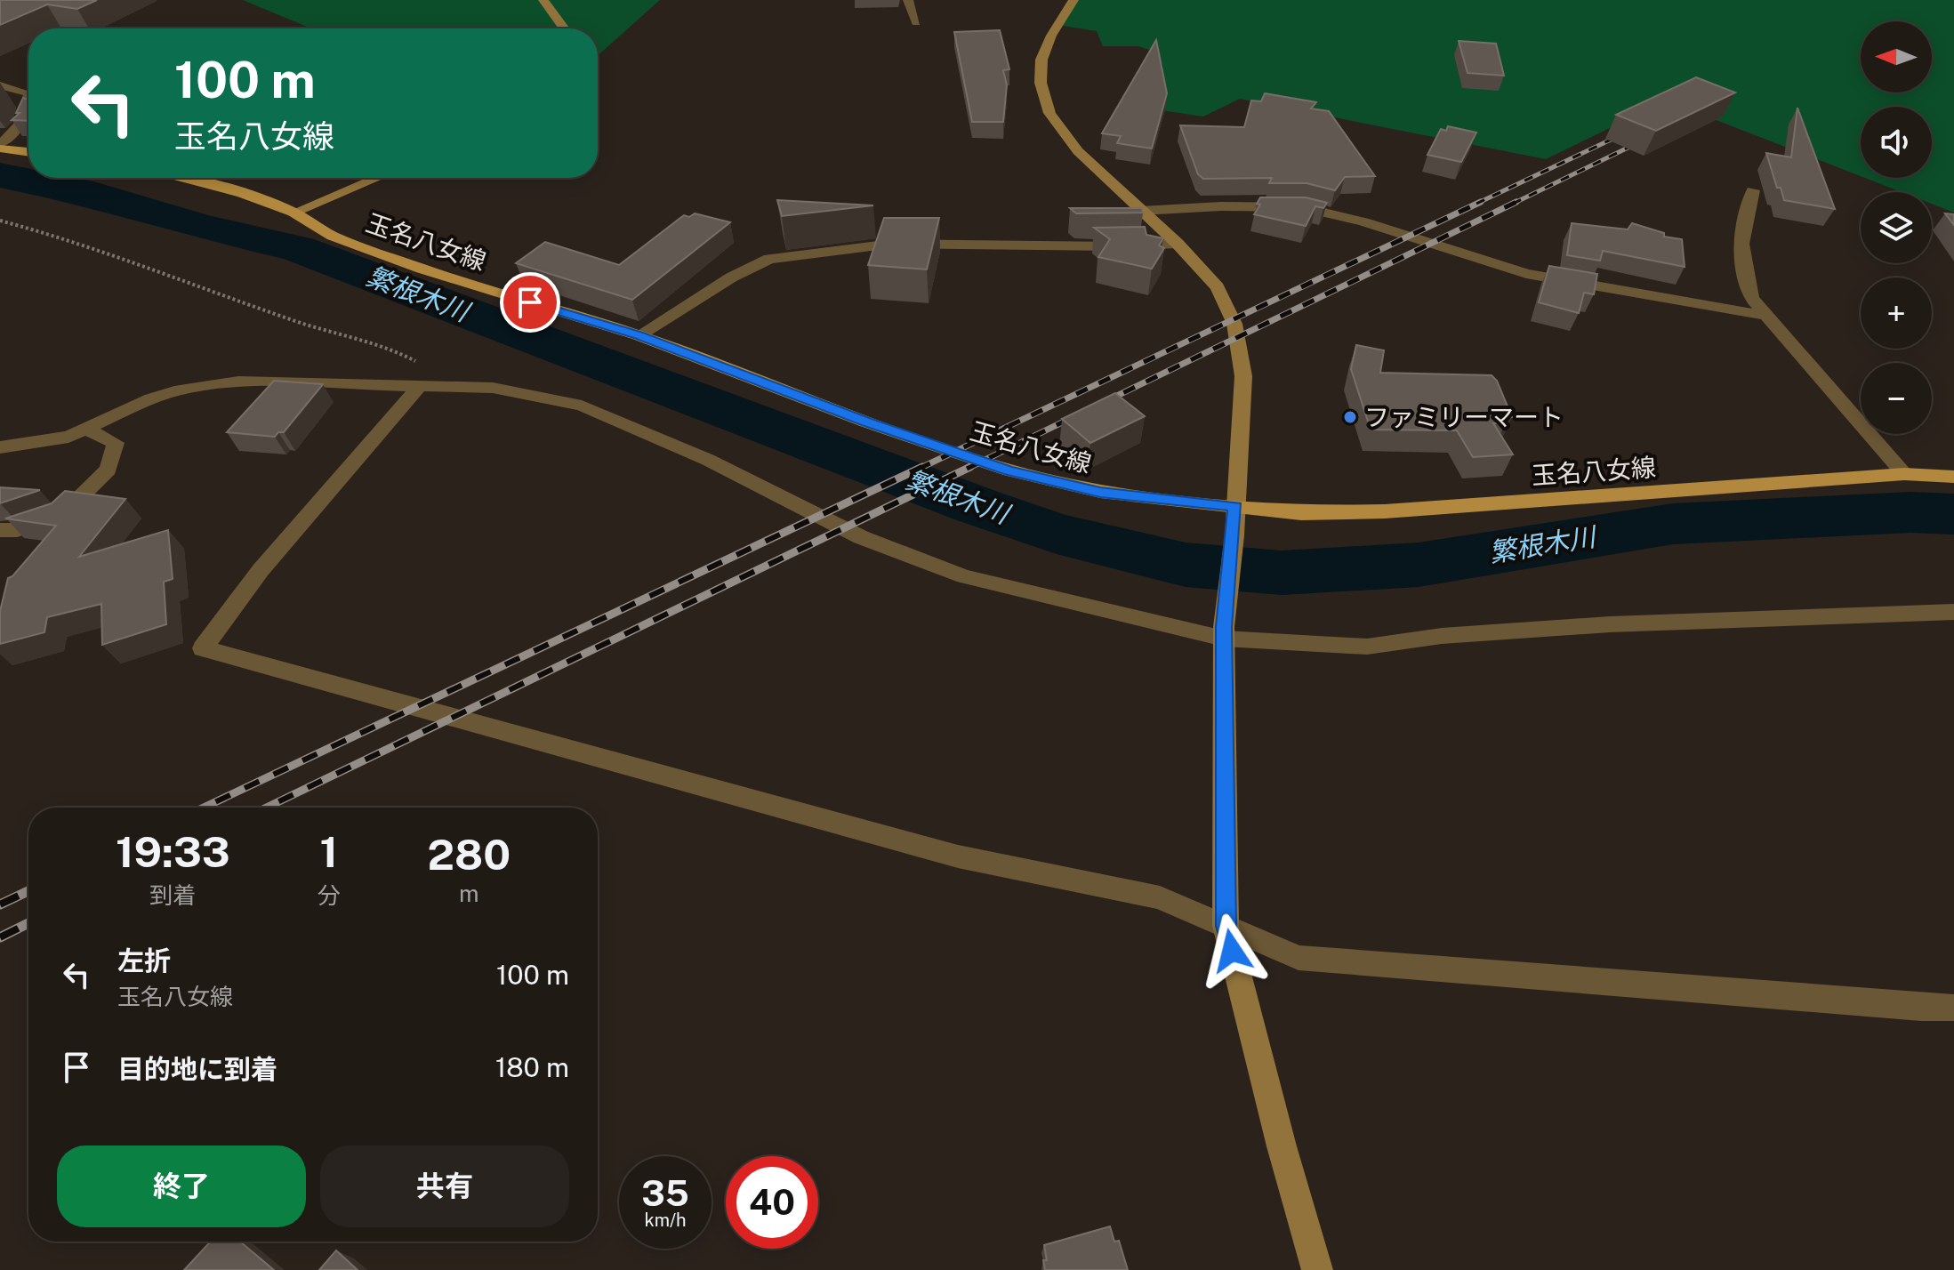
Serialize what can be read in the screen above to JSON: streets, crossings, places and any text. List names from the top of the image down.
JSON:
{
  "streets": {
    "main road": ["玉名八女線"]
  },
  "water": ["繁根木川"],
  "places": ["ファミリーマート"],
  "north": "left",
  "page": {
    "map_buttons": ["+", "−"],
    "turn": ["100 m", "玉名八女線"],
    "eta": [
      "19:33",
      "到着",
      "1",
      "分",
      "280",
      "m"
    ],
    "list": [
      {
        "name": "左折",
        "note": "玉名八女線",
        "value": "100 m"
      },
      {
        "name": "目的地に到着",
        "value": "180 m"
      }
    ],
    "buttons": ["終了", "共有"],
    "speed": "35 km/h",
    "limit": "40"
  }
}
